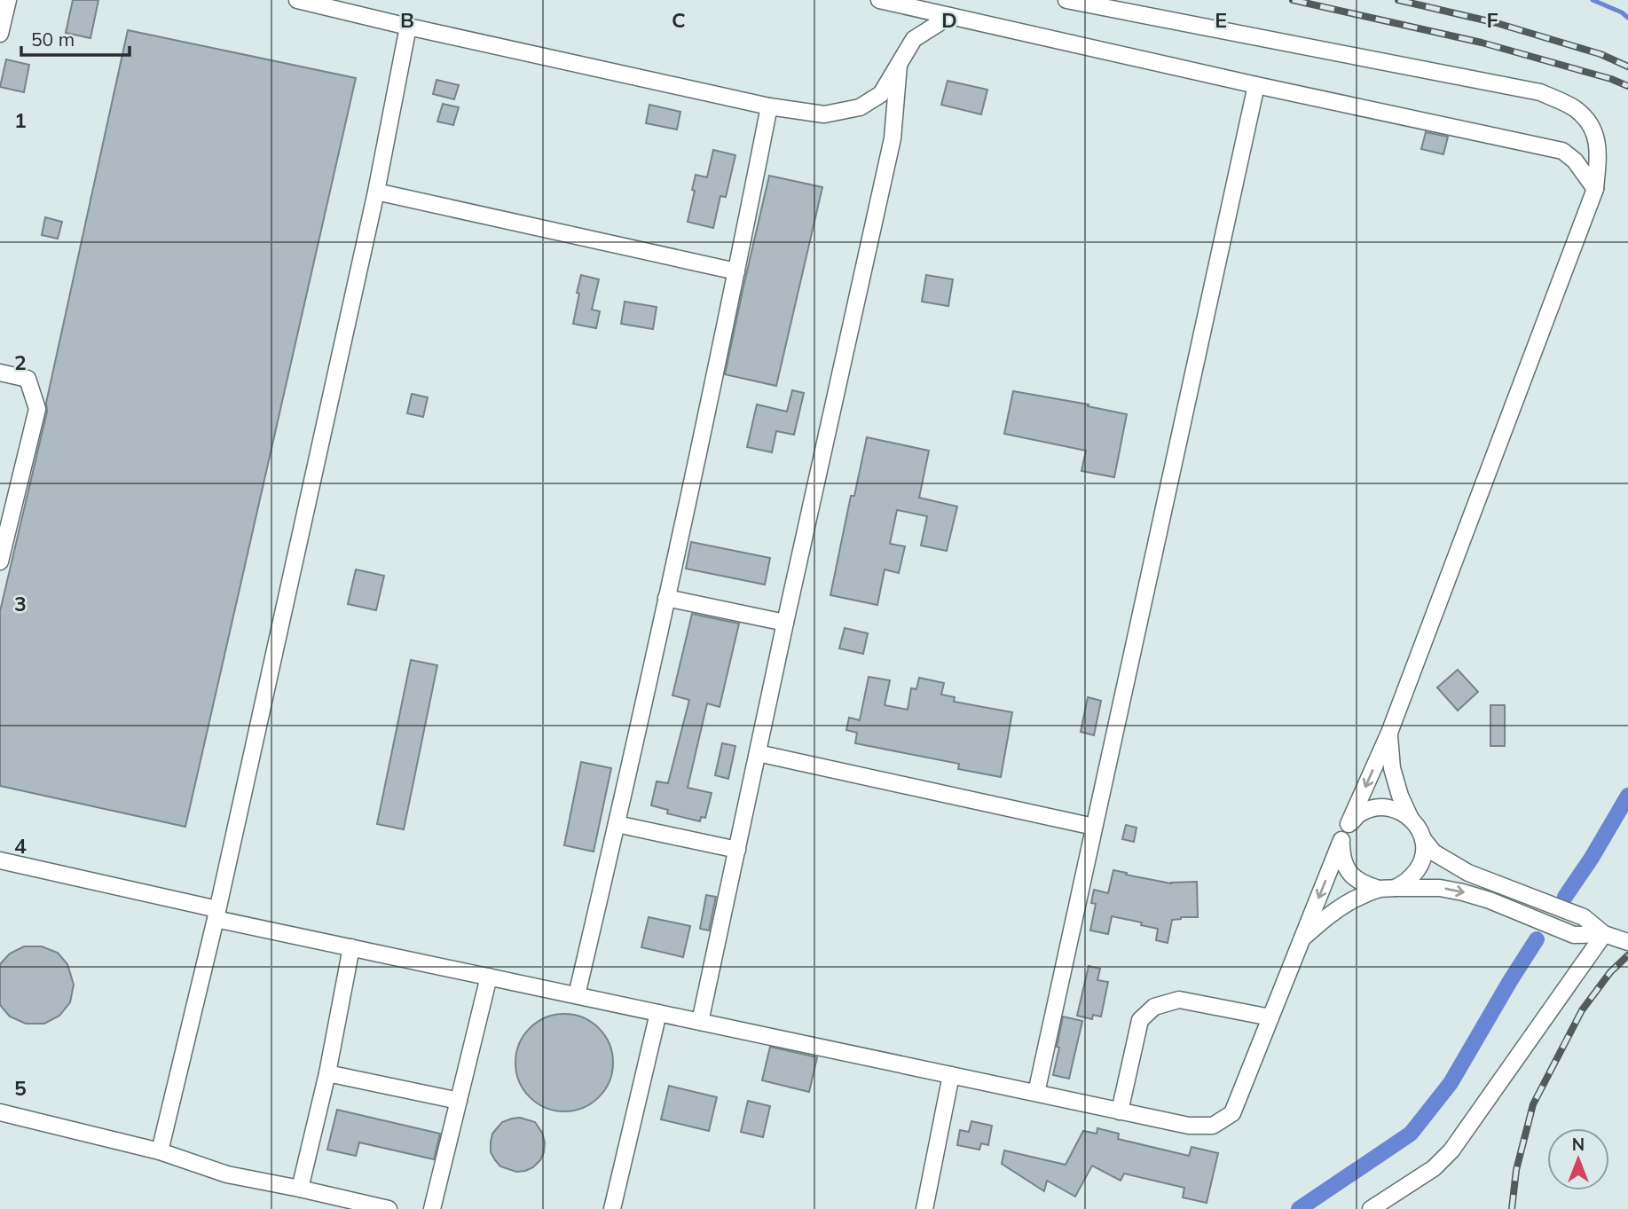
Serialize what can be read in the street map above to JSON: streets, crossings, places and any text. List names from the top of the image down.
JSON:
{
  "scale_bar": "50 m",
  "north": "top",
  "grid": {
    "columns": [
      "B",
      "C",
      "D",
      "E",
      "F"
    ],
    "rows": [
      "1",
      "2",
      "3",
      "4",
      "5"
    ]
  }
}
